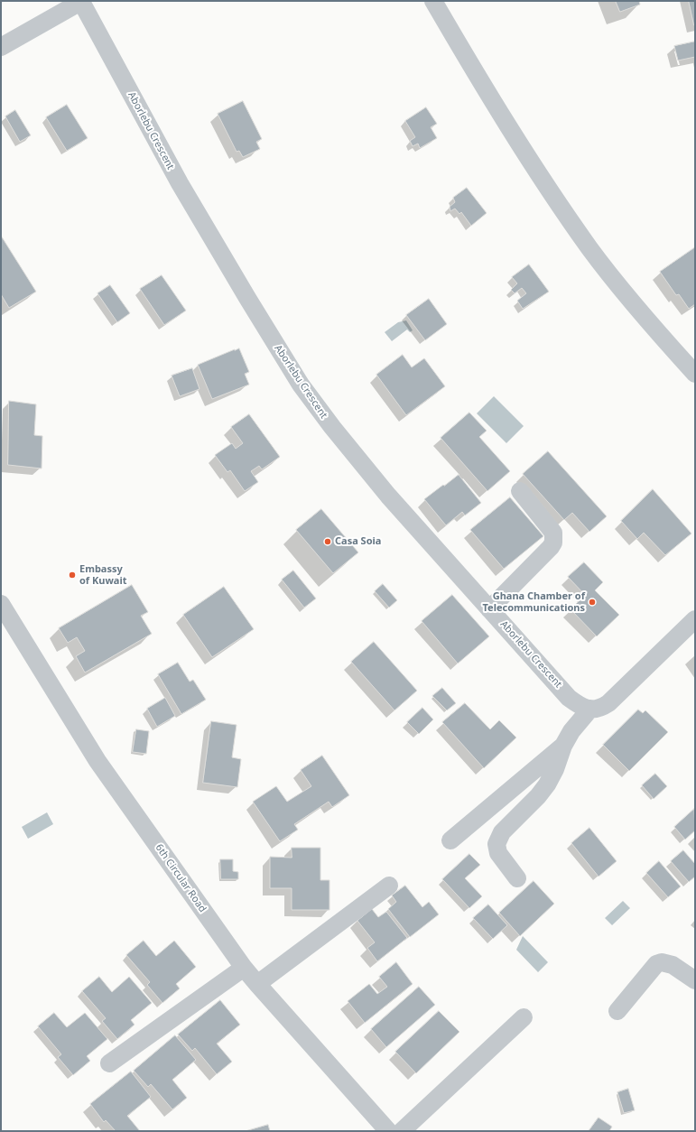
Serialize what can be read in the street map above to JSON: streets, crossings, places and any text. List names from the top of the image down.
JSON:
{
  "streets": {
    "street": ["Aborlebu Crescent", "6th Circular Road"]
  },
  "places": ["Casa Soia", "Embassy of Kuwait", "Ghana Chamber of Telecommunications"]
}
